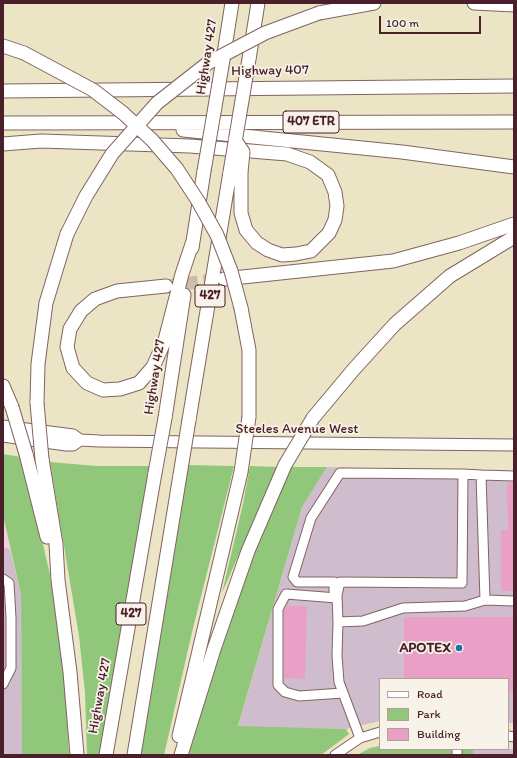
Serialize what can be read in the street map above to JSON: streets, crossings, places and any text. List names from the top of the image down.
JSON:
{
  "streets": {
    "highway": [
      "Highway 427",
      "Highway 407",
      "407 ETR",
      "427"
    ],
    "main road": ["Steeles Avenue West"]
  },
  "places": ["APOTEX"],
  "legend": ["Road", "Park", "Building"],
  "scale_bar": "100 m"
}
